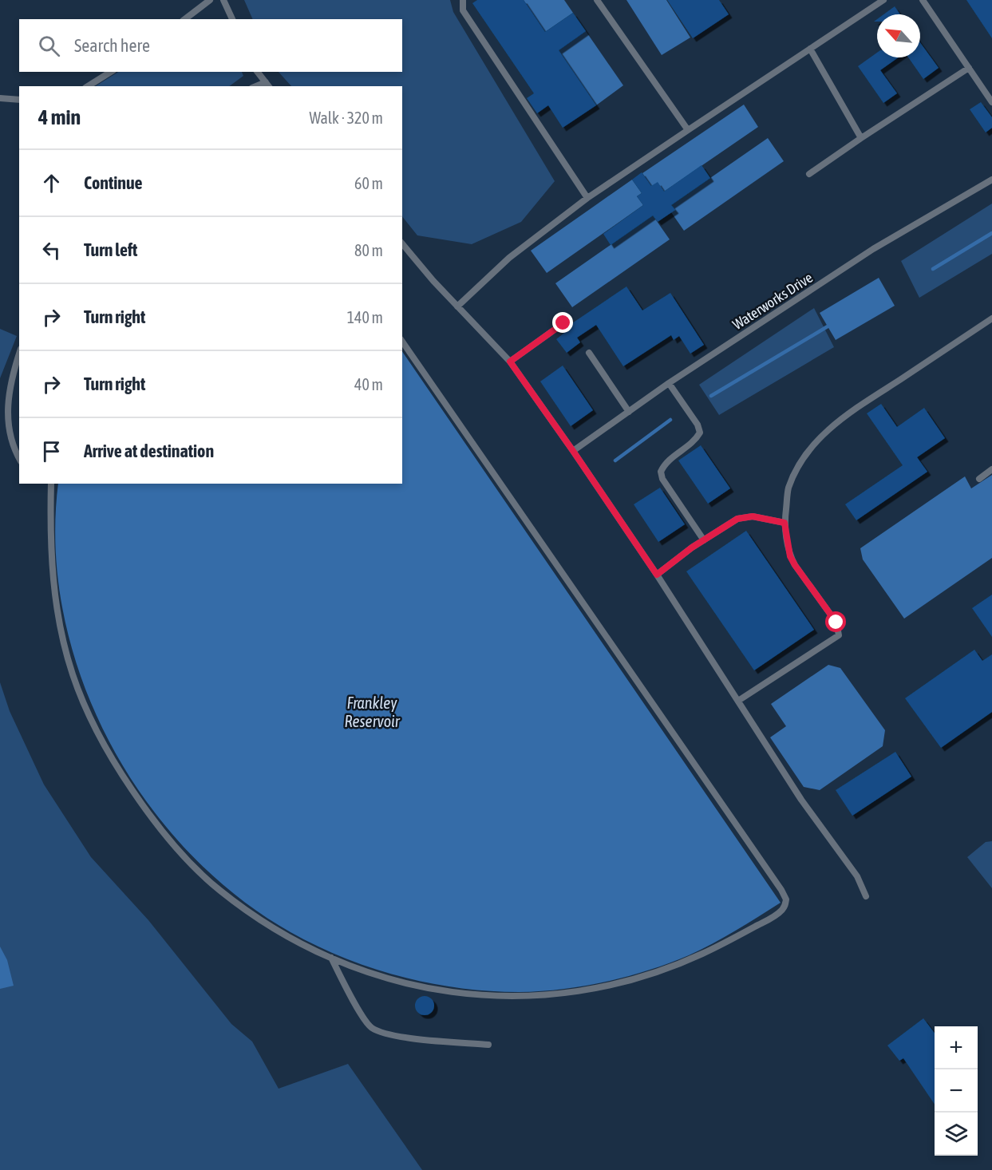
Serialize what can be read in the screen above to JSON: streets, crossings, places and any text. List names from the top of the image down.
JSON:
{
  "streets": {
    "lane": ["Waterworks Drive"]
  },
  "water": ["Frankley Reservoir"],
  "north": "top left",
  "page": {
    "search": "Search here",
    "heading": ["4 min", "Walk · 320 m"],
    "list": [
      ["Continue", "60 m"],
      ["Turn left", "80 m"],
      ["Turn right", "140 m"],
      ["Turn right", "40 m"],
      "Arrive at destination"
    ],
    "map_buttons": ["+", "−"]
  }
}
